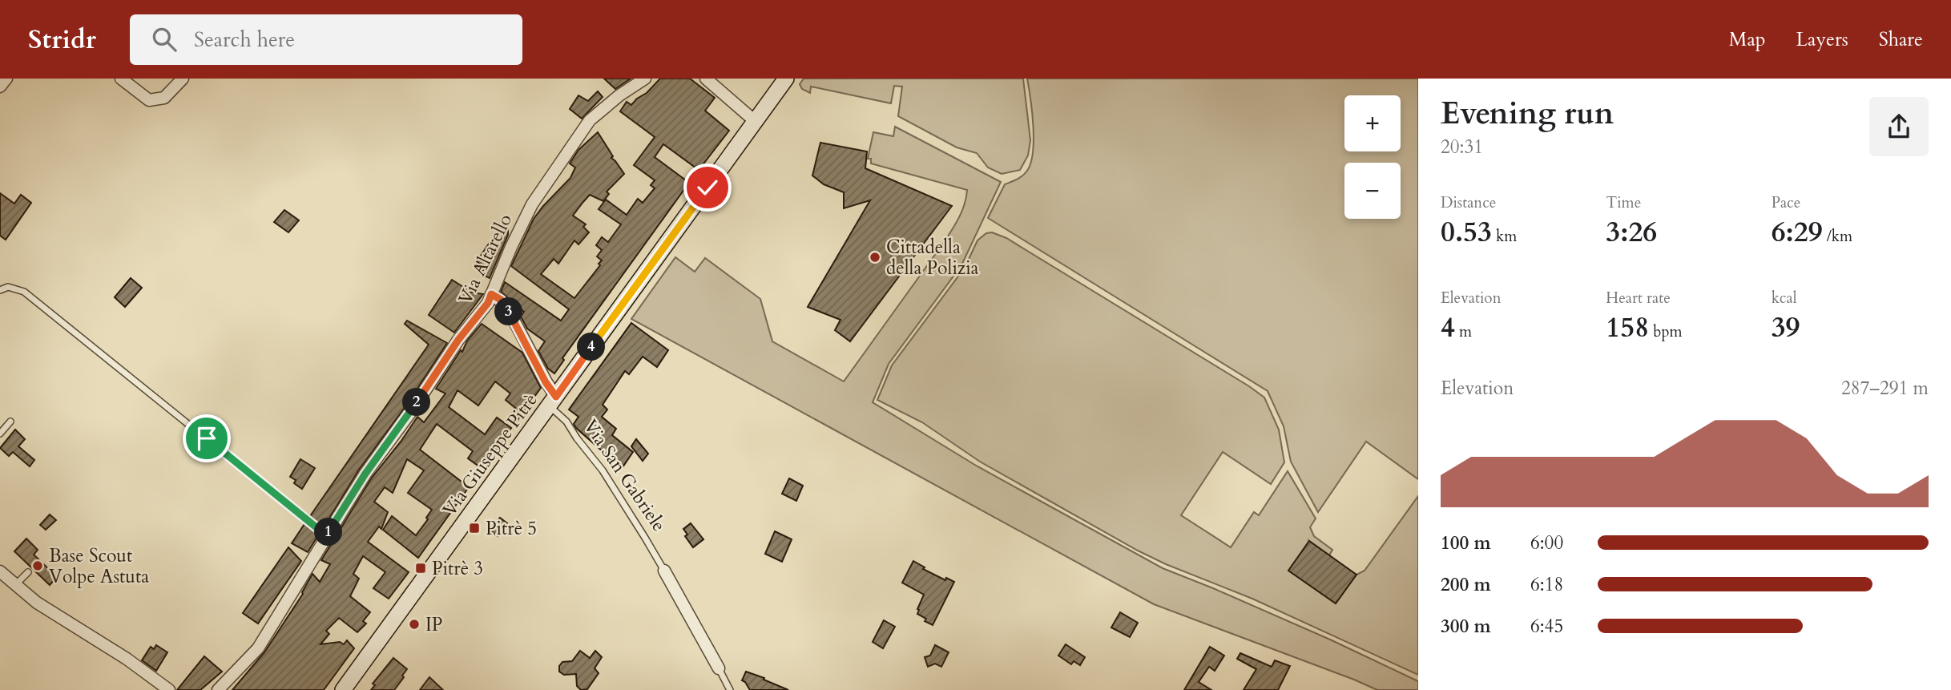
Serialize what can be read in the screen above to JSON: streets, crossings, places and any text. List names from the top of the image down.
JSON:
{
  "streets": {
    "street": ["Via Altarello", "Via Giuseppe Pitrè", "Via San Gabriele"]
  },
  "crossings": [
    ["Via Altarello", "Via San Gabriele"],
    ["Via Giuseppe Pitrè", "Via San Gabriele"]
  ],
  "places": {
    "other": ["Cittadella della Polizia", "Base Scout Volpe Astuta", "IP"],
    "transit": ["Pitrè 5", "Pitrè 3"]
  },
  "page": {
    "header": "Stridr",
    "search": "Search here",
    "nav": ["Map", "Layers", "Share"],
    "heading": ["Evening run", "20:31"],
    "map_buttons": ["+", "−"],
    "stats": [
      ["Distance", "0.53 km"],
      ["Time", "3:26"],
      ["Pace", "6:29 /km"],
      ["Elevation", "4 m"],
      ["Heart rate", "158 bpm"],
      ["kcal", "39"]
    ],
    "pins": [
      "3",
      "4",
      "2",
      "1"
    ],
    "chart": ["Elevation", "287–291 m"],
    "list": [
      {
        "name": "100 m",
        "note": "6:00"
      },
      {
        "name": "200 m",
        "note": "6:18"
      },
      {
        "name": "300 m",
        "note": "6:45"
      }
    ]
  }
}
